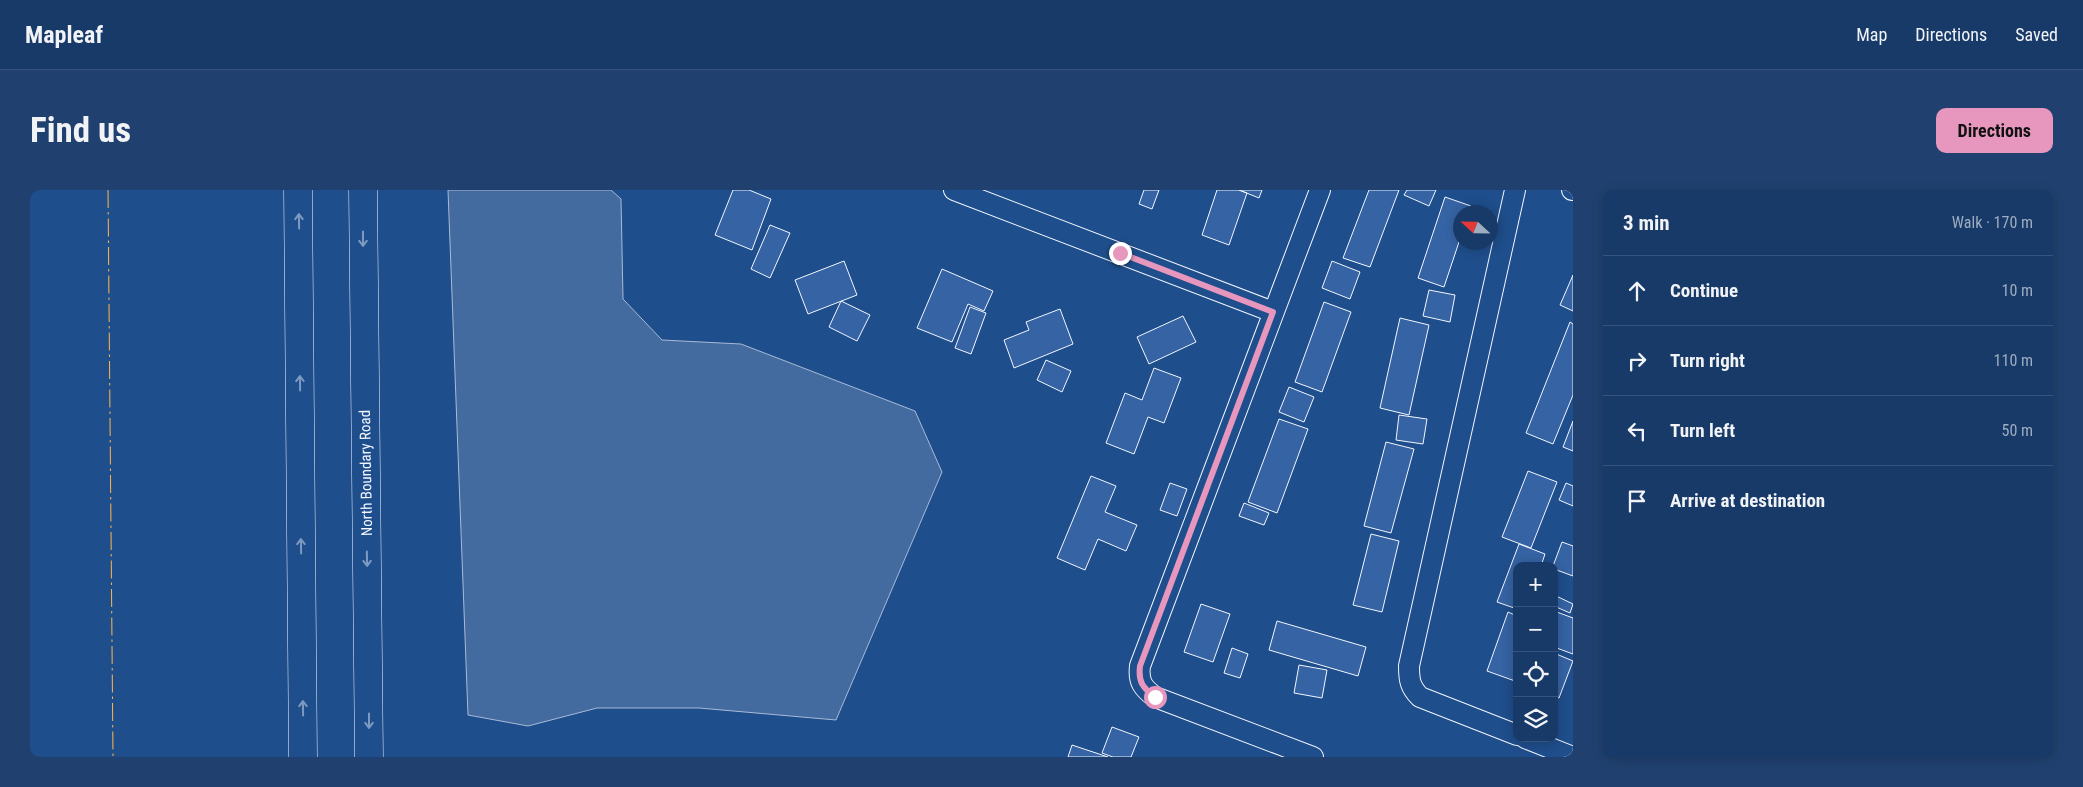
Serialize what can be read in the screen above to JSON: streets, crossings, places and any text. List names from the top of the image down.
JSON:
{
  "streets": {
    "main road": ["North Boundary Road"]
  },
  "north": "left",
  "page": {
    "header": "Mapleaf",
    "nav": ["Map", "Directions", "Saved"],
    "buttons": "Directions",
    "title": "Find us",
    "heading": ["3 min", "Walk · 170 m"],
    "list": [
      ["Continue", "10 m"],
      ["Turn right", "110 m"],
      ["Turn left", "50 m"],
      "Arrive at destination"
    ],
    "map_buttons": ["+", "−"]
  }
}
